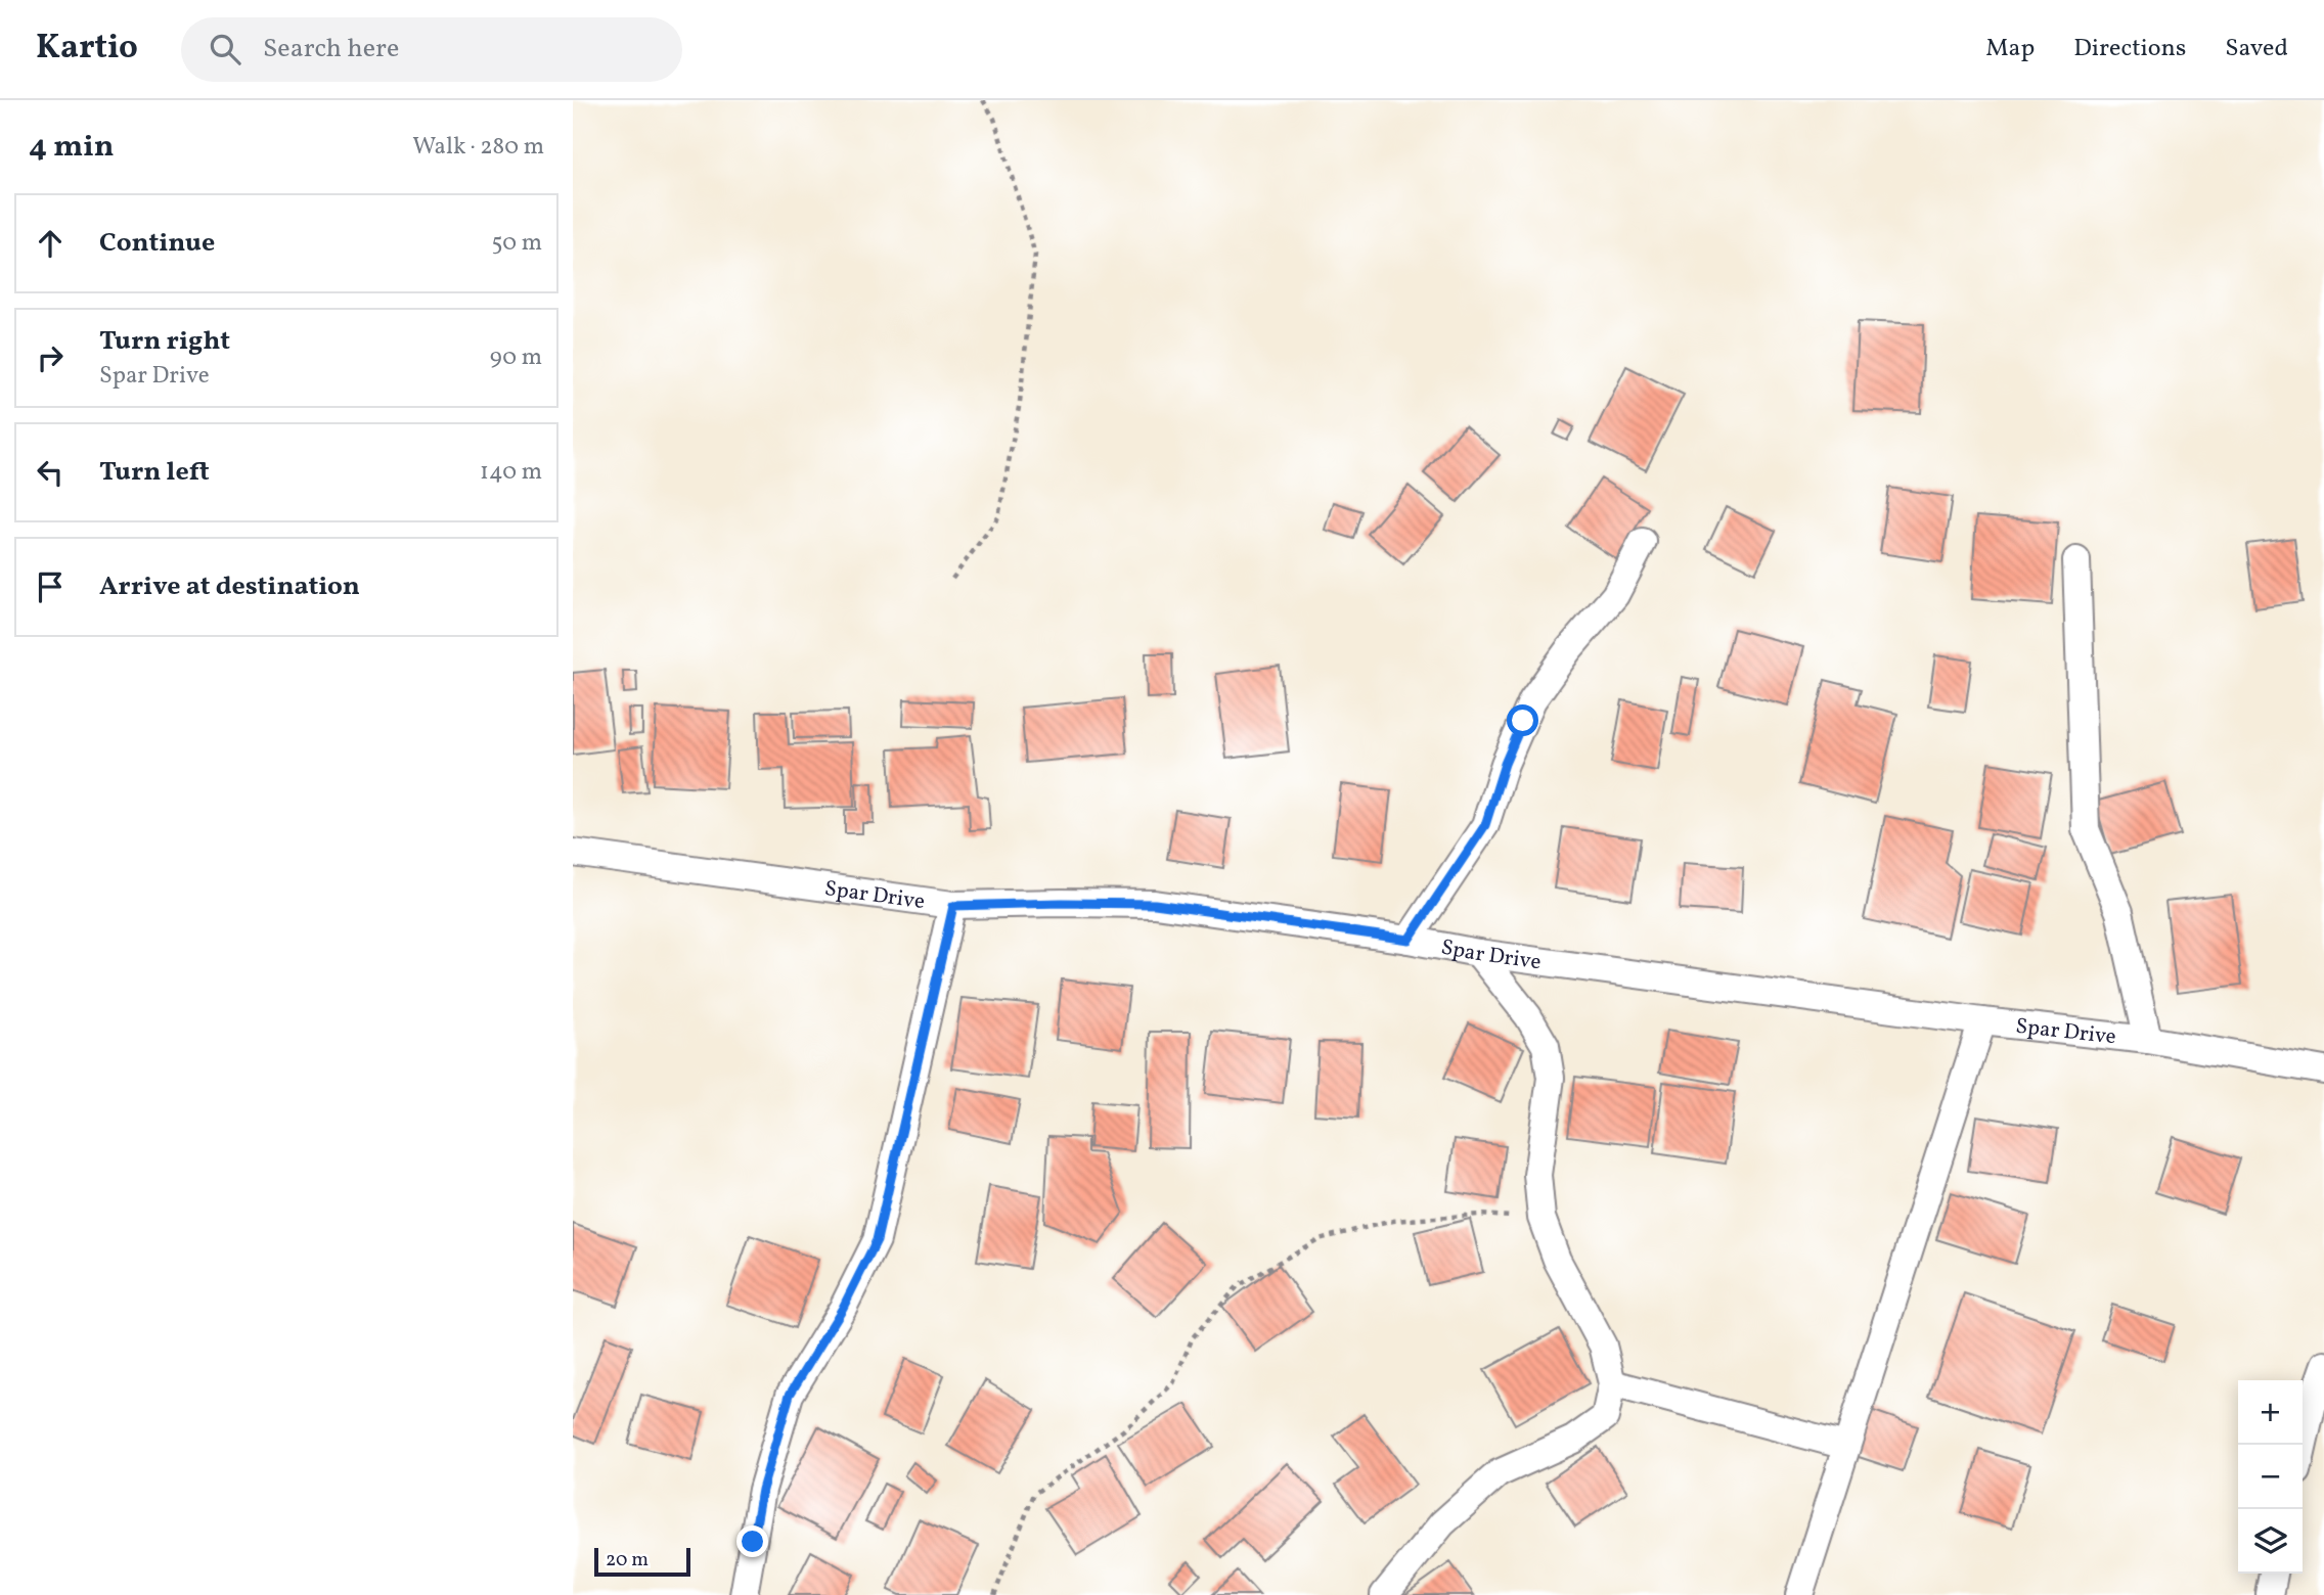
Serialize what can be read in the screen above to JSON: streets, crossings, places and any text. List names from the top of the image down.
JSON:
{
  "streets": {
    "street": ["Spar Drive"]
  },
  "scale_bar": "20 m",
  "page": {
    "header": "Kartio",
    "search": "Search here",
    "nav": ["Map", "Directions", "Saved"],
    "heading": ["4 min", "Walk · 280 m"],
    "list": [
      ["Continue", "50 m"],
      ["Turn right", "Spar Drive", "90 m"],
      ["Turn left", "140 m"],
      "Arrive at destination"
    ],
    "map_buttons": ["+", "−"],
    "scale": "20 m"
  }
}
